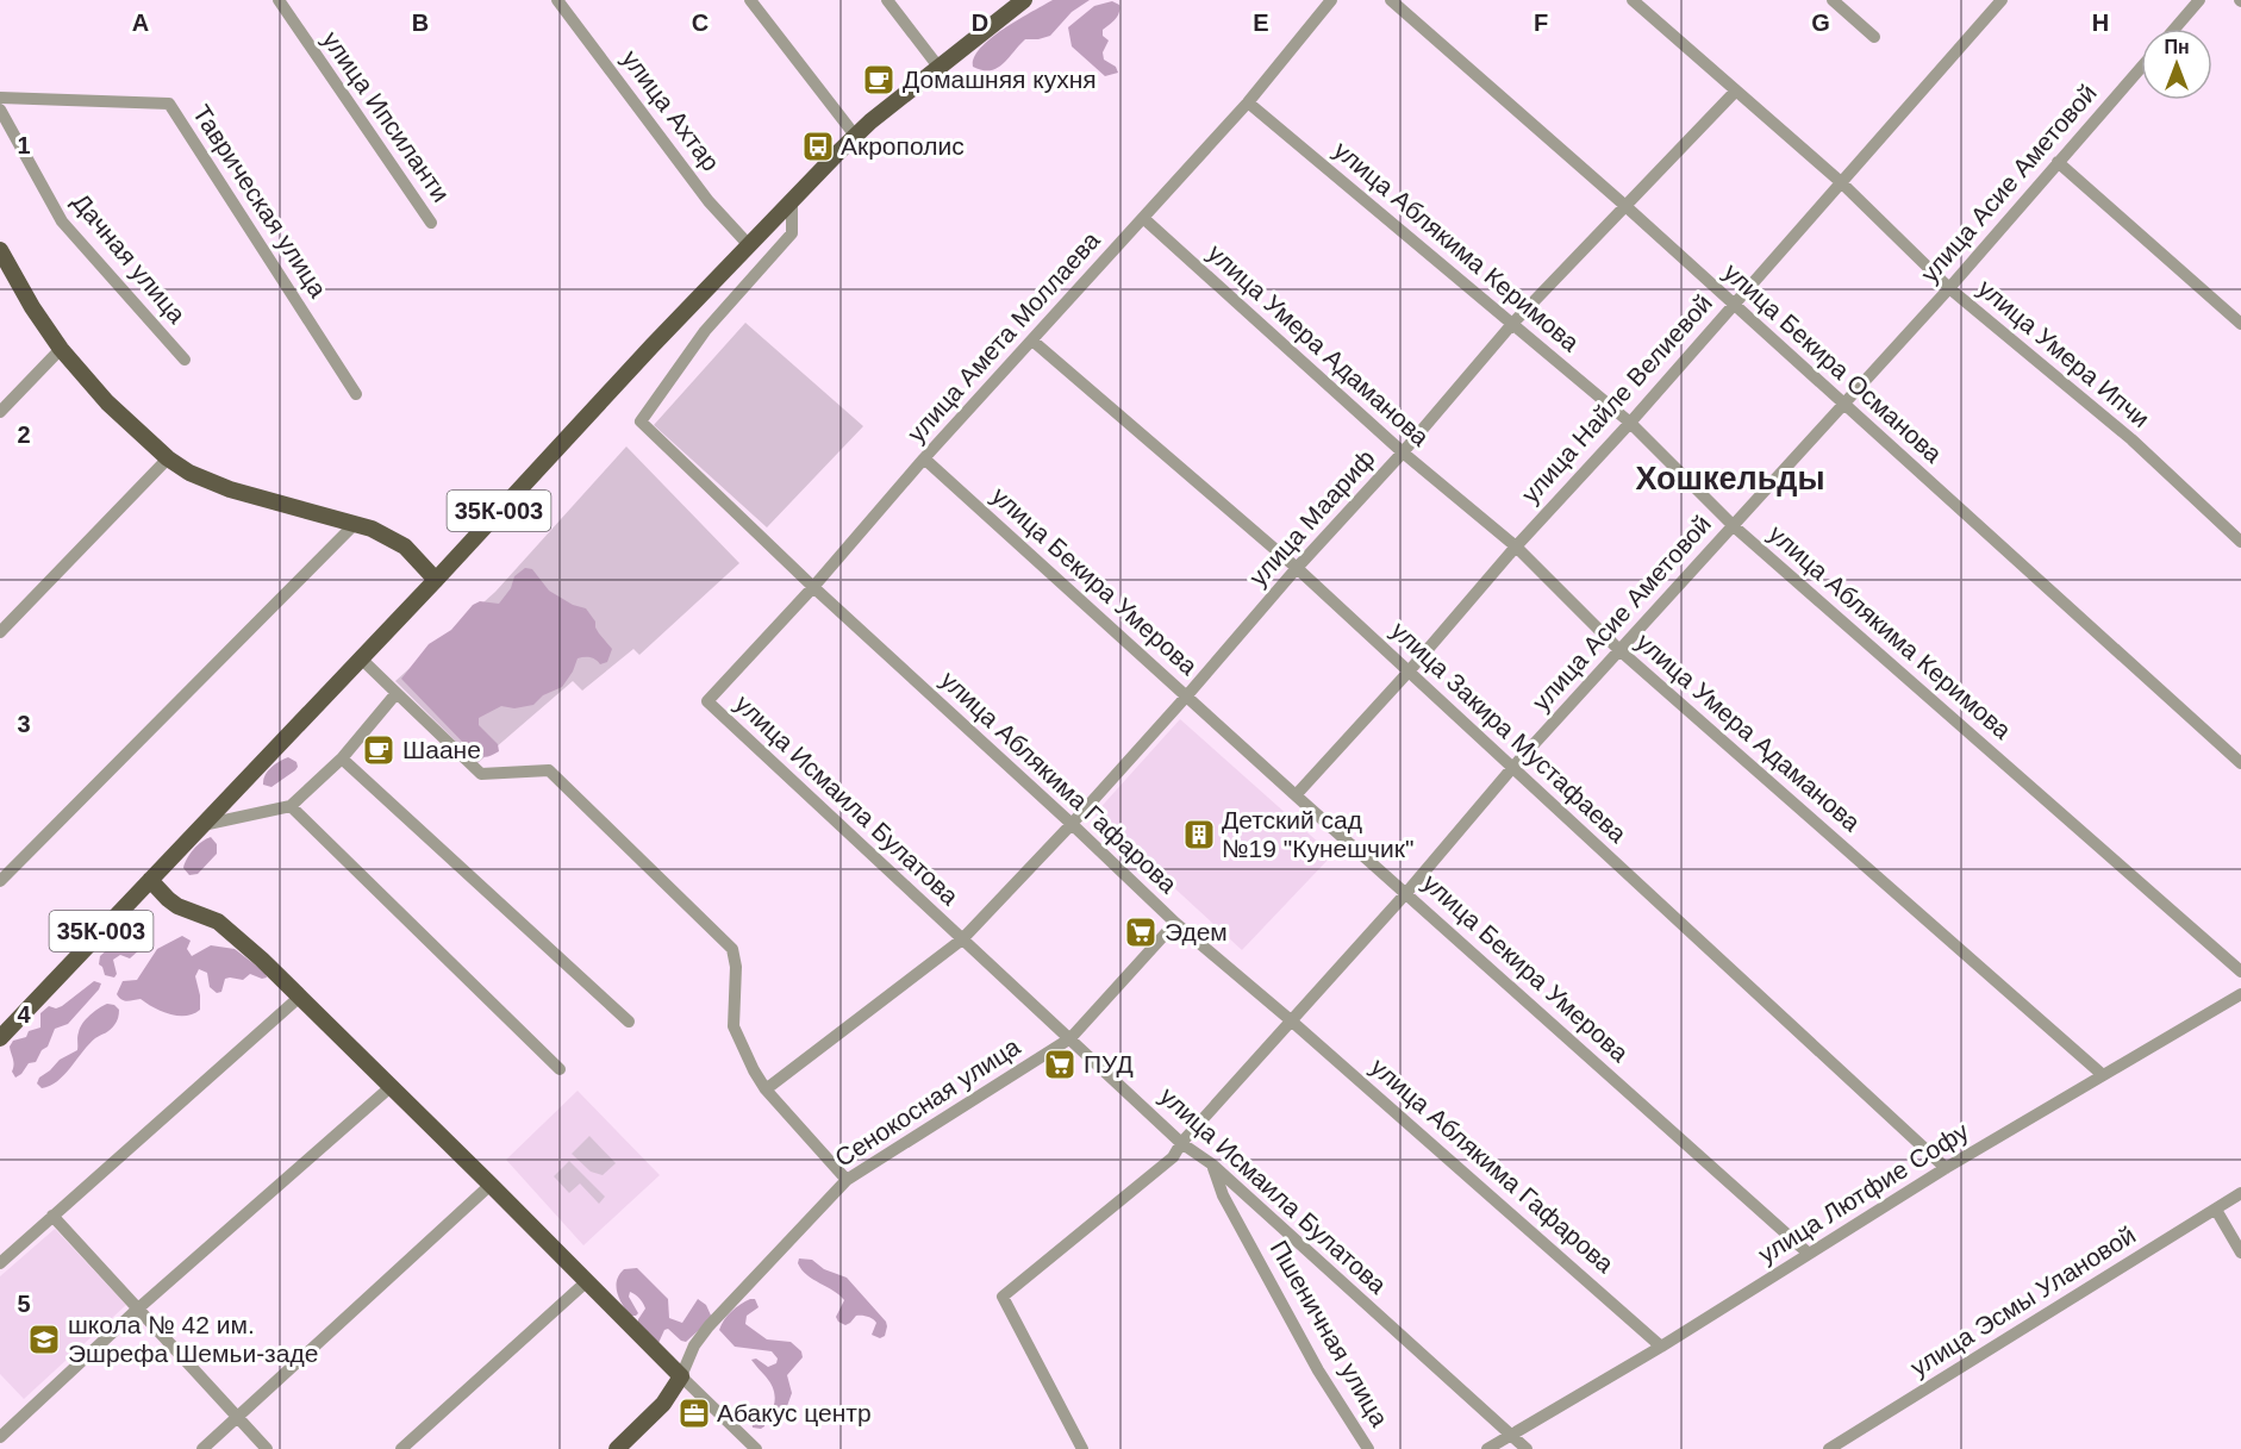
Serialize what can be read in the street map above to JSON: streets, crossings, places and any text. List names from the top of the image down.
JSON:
{
  "streets": {
    "main road": ["35К-003"],
    "street": [
      "улица Ахтар",
      "улица Ипсиланти",
      "улица Асие Аметовой",
      "Таврическая улица",
      "улица Аблякима Керимова",
      "Дачная улица",
      "улица Амета Моллаева",
      "улица Умера Адаманова",
      "улица Умера Ипчи",
      "улица Бекира Османова",
      "улица Найле Велиевой",
      "улица Маариф",
      "улица Бекира Умерова",
      "улица Закира Мустафаева",
      "улица Аблякима Гафарова",
      "улица Исмаила Булатова",
      "Сенокосная улица",
      "улица Лютфие Софу",
      "улица Эсмы Улановой",
      "Пшеничная улица"
    ]
  },
  "crossings": [
    ["улица Ахтар", "35К-003"],
    ["улица Асие Аметовой", "улица Аблякима Керимова"],
    ["улица Асие Аметовой", "улица Умера Адаманова"],
    ["улица Асие Аметовой", "улица Умера Ипчи"],
    ["улица Асие Аметовой", "улица Бекира Османова"],
    ["улица Асие Аметовой", "улица Бекира Умерова"],
    ["улица Асие Аметовой", "улица Закира Мустафаева"],
    ["улица Асие Аметовой", "улица Аблякима Гафарова"],
    ["улица Асие Аметовой", "улица Исмаила Булатова"],
    ["улица Аблякима Керимова", "улица Амета Моллаева"],
    ["улица Аблякима Керимова", "улица Найле Велиевой"],
    ["улица Аблякима Керимова", "улица Маариф"],
    ["улица Амета Моллаева", "улица Умера Адаманова"],
    ["улица Амета Моллаева", "улица Бекира Умерова"],
    ["улица Амета Моллаева", "улица Закира Мустафаева"],
    ["улица Амета Моллаева", "улица Аблякима Гафарова"],
    ["улица Амета Моллаева", "улица Исмаила Булатова"],
    ["улица Умера Адаманова", "улица Найле Велиевой"],
    ["улица Умера Адаманова", "улица Маариф"],
    ["улица Умера Адаманова", "улица Лютфие Софу"],
    ["улица Умера Ипчи", "улица Найле Велиевой"],
    ["улица Умера Ипчи", "улица Маариф"],
    ["улица Бекира Османова", "улица Найле Велиевой"],
    ["улица Бекира Османова", "улица Маариф"],
    ["улица Найле Велиевой", "улица Бекира Умерова"],
    ["улица Найле Велиевой", "улица Закира Мустафаева"],
    ["35К-003", "улица Аблякима Гафарова"],
    ["улица Маариф", "улица Бекира Умерова"],
    ["улица Маариф", "улица Закира Мустафаева"],
    ["улица Маариф", "улица Аблякима Гафарова"],
    ["улица Маариф", "улица Исмаила Булатова"],
    ["улица Бекира Умерова", "улица Лютфие Софу"],
    ["улица Закира Мустафаева", "улица Лютфие Софу"],
    ["улица Аблякима Гафарова", "улица Лютфие Софу"],
    ["улица Исмаила Булатова", "Сенокосная улица"],
    ["улица Исмаила Булатова", "улица Лютфие Софу"],
    ["улица Исмаила Булатова", "Пшеничная улица"]
  ],
  "districts": ["Хошкельды"],
  "places": {
    "cafe": ["Домашняя кухня", "Шаане"],
    "bus stop": ["Акрополис"],
    "building": ["Детский сад №19 \"Кунешчик\""],
    "supermarket": ["Эдем", "ПУД"],
    "school or university": ["школа № 42 им. Эшрефа Шемьи-заде"],
    "office": ["Абакус центр"]
  },
  "north": "top",
  "grid": {
    "columns": [
      "A",
      "B",
      "C",
      "D",
      "E",
      "F",
      "G",
      "H"
    ],
    "rows": [
      "1",
      "2",
      "3",
      "4",
      "5"
    ]
  }
}
